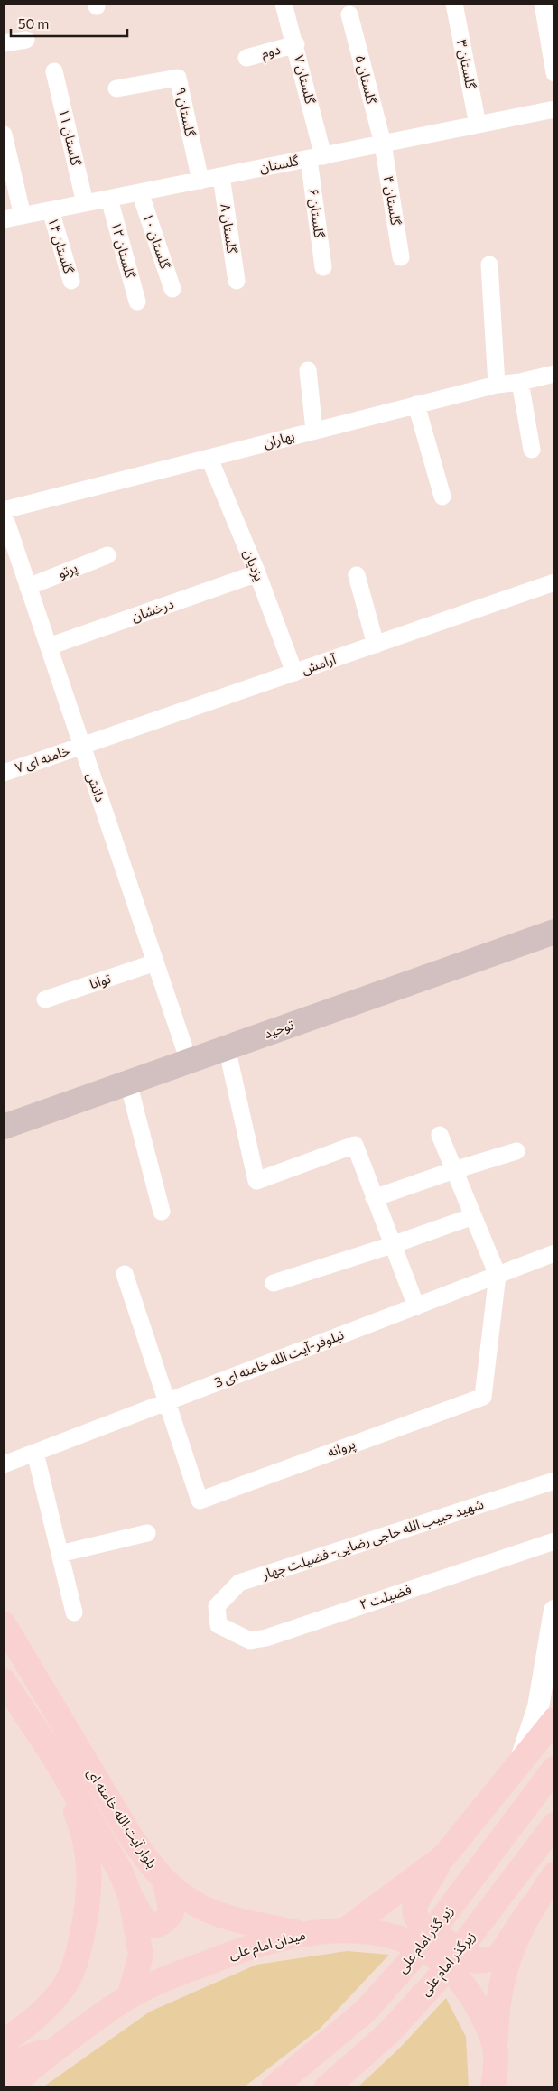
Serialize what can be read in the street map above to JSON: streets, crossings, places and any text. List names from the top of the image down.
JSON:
{
  "streets": {
    "main road": [
      "توحید",
      "بلوار آیت الله خامنه ای",
      "زیر گذر امام علی",
      "میدان امام علی",
      "زیرگذر امام علی"
    ],
    "street": [
      "دوم",
      "گلستان ۳",
      "گلستان ۷",
      "گلستان ۵",
      "گلستان ۹",
      "گلستان ۱۱",
      "گلستان",
      "گلستان ۴",
      "گلستان ۶",
      "گلستان ۸",
      "گلستان ۱۰",
      "گلستان ۱۴",
      "گلستان ۱۲",
      "بهاران",
      "یزدیان",
      "پرتو",
      "درخشان",
      "آرامش",
      "خامنه ای ۷",
      "دانش",
      "توانا",
      "نیلوفر-آیت الله خامنه ای 3",
      "پروانه",
      "شهید حبیب الله حاجی رضایی- فضیلت چهار",
      "فضیلت ۲"
    ]
  },
  "crossings": [
    ["دوم", "گلستان ۷"],
    ["گلستان ۳", "گلستان"],
    ["گلستان ۷", "گلستان"],
    ["گلستان ۷", "گلستان ۶"],
    ["گلستان ۵", "گلستان"],
    ["گلستان ۵", "گلستان ۴"],
    ["گلستان ۹", "گلستان"],
    ["گلستان ۱۱", "گلستان"],
    ["گلستان", "گلستان ۴"],
    ["گلستان", "گلستان ۶"],
    ["گلستان", "گلستان ۸"],
    ["گلستان", "گلستان ۱۰"],
    ["گلستان", "گلستان ۱۴"],
    ["گلستان", "گلستان ۱۲"],
    ["بهاران", "یزدیان"],
    ["بهاران", "دانش"],
    ["یزدیان", "درخشان"],
    ["یزدیان", "آرامش"],
    ["پرتو", "دانش"],
    ["درخشان", "دانش"],
    ["آرامش", "خامنه ای ۷"],
    ["آرامش", "دانش"],
    ["خامنه ای ۷", "دانش"],
    ["دانش", "توانا"],
    ["دانش", "توحید"],
    ["نیلوفر-آیت الله خامنه ای 3", "پروانه"],
    ["شهید حبیب الله حاجی رضایی- فضیلت چهار", "فضیلت ۲"],
    ["بلوار آیت الله خامنه ای", "میدان امام علی"]
  ],
  "scale_bar": "50 m"
}
